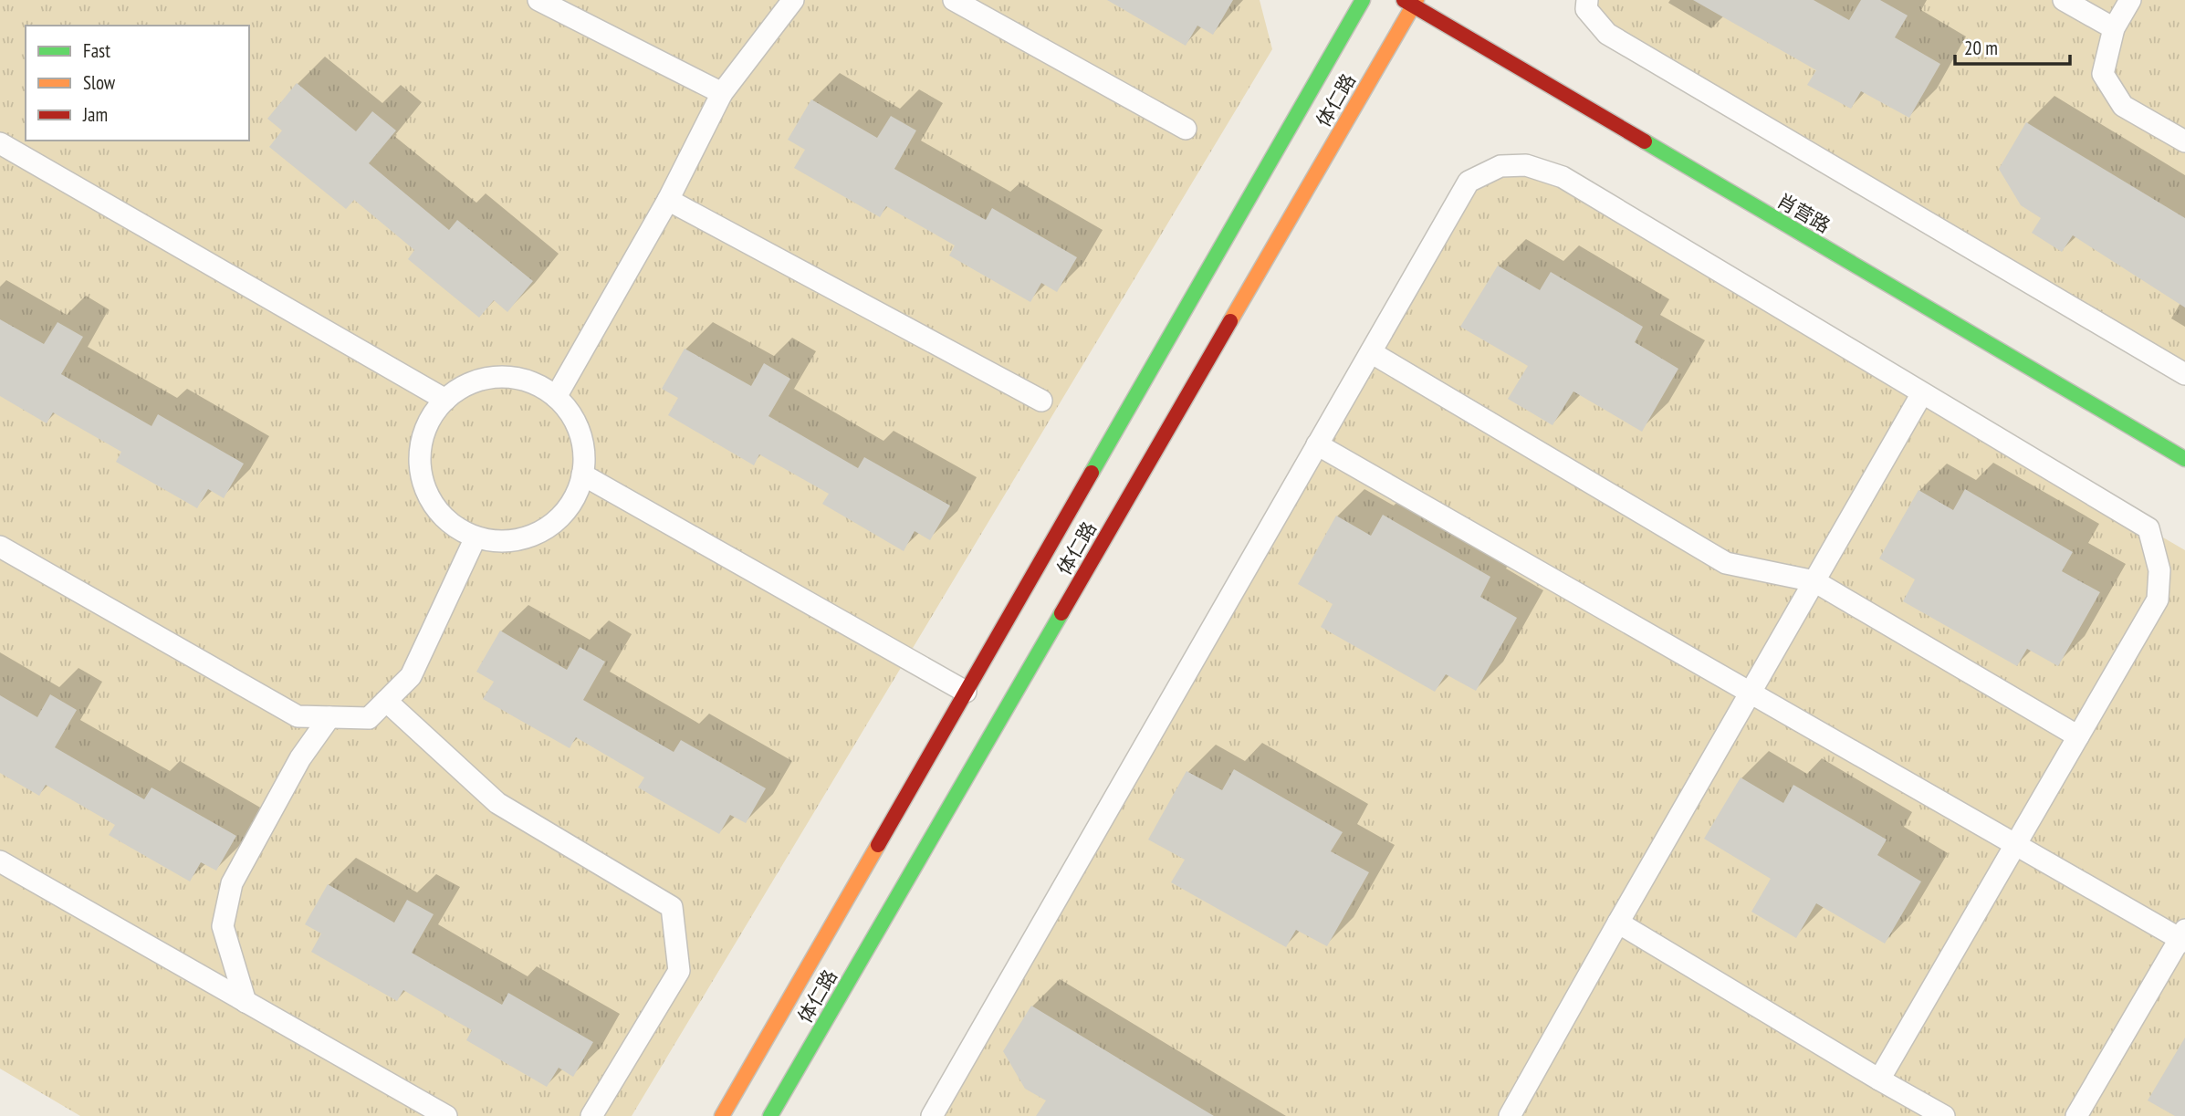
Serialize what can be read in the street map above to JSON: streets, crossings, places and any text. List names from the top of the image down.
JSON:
{
  "streets": {
    "street": ["体仁路", "肖营路"]
  },
  "crossings": [
    ["体仁路", "肖营路"]
  ],
  "legend": ["Fast", "Slow", "Jam"],
  "scale_bar": "20 m"
}
